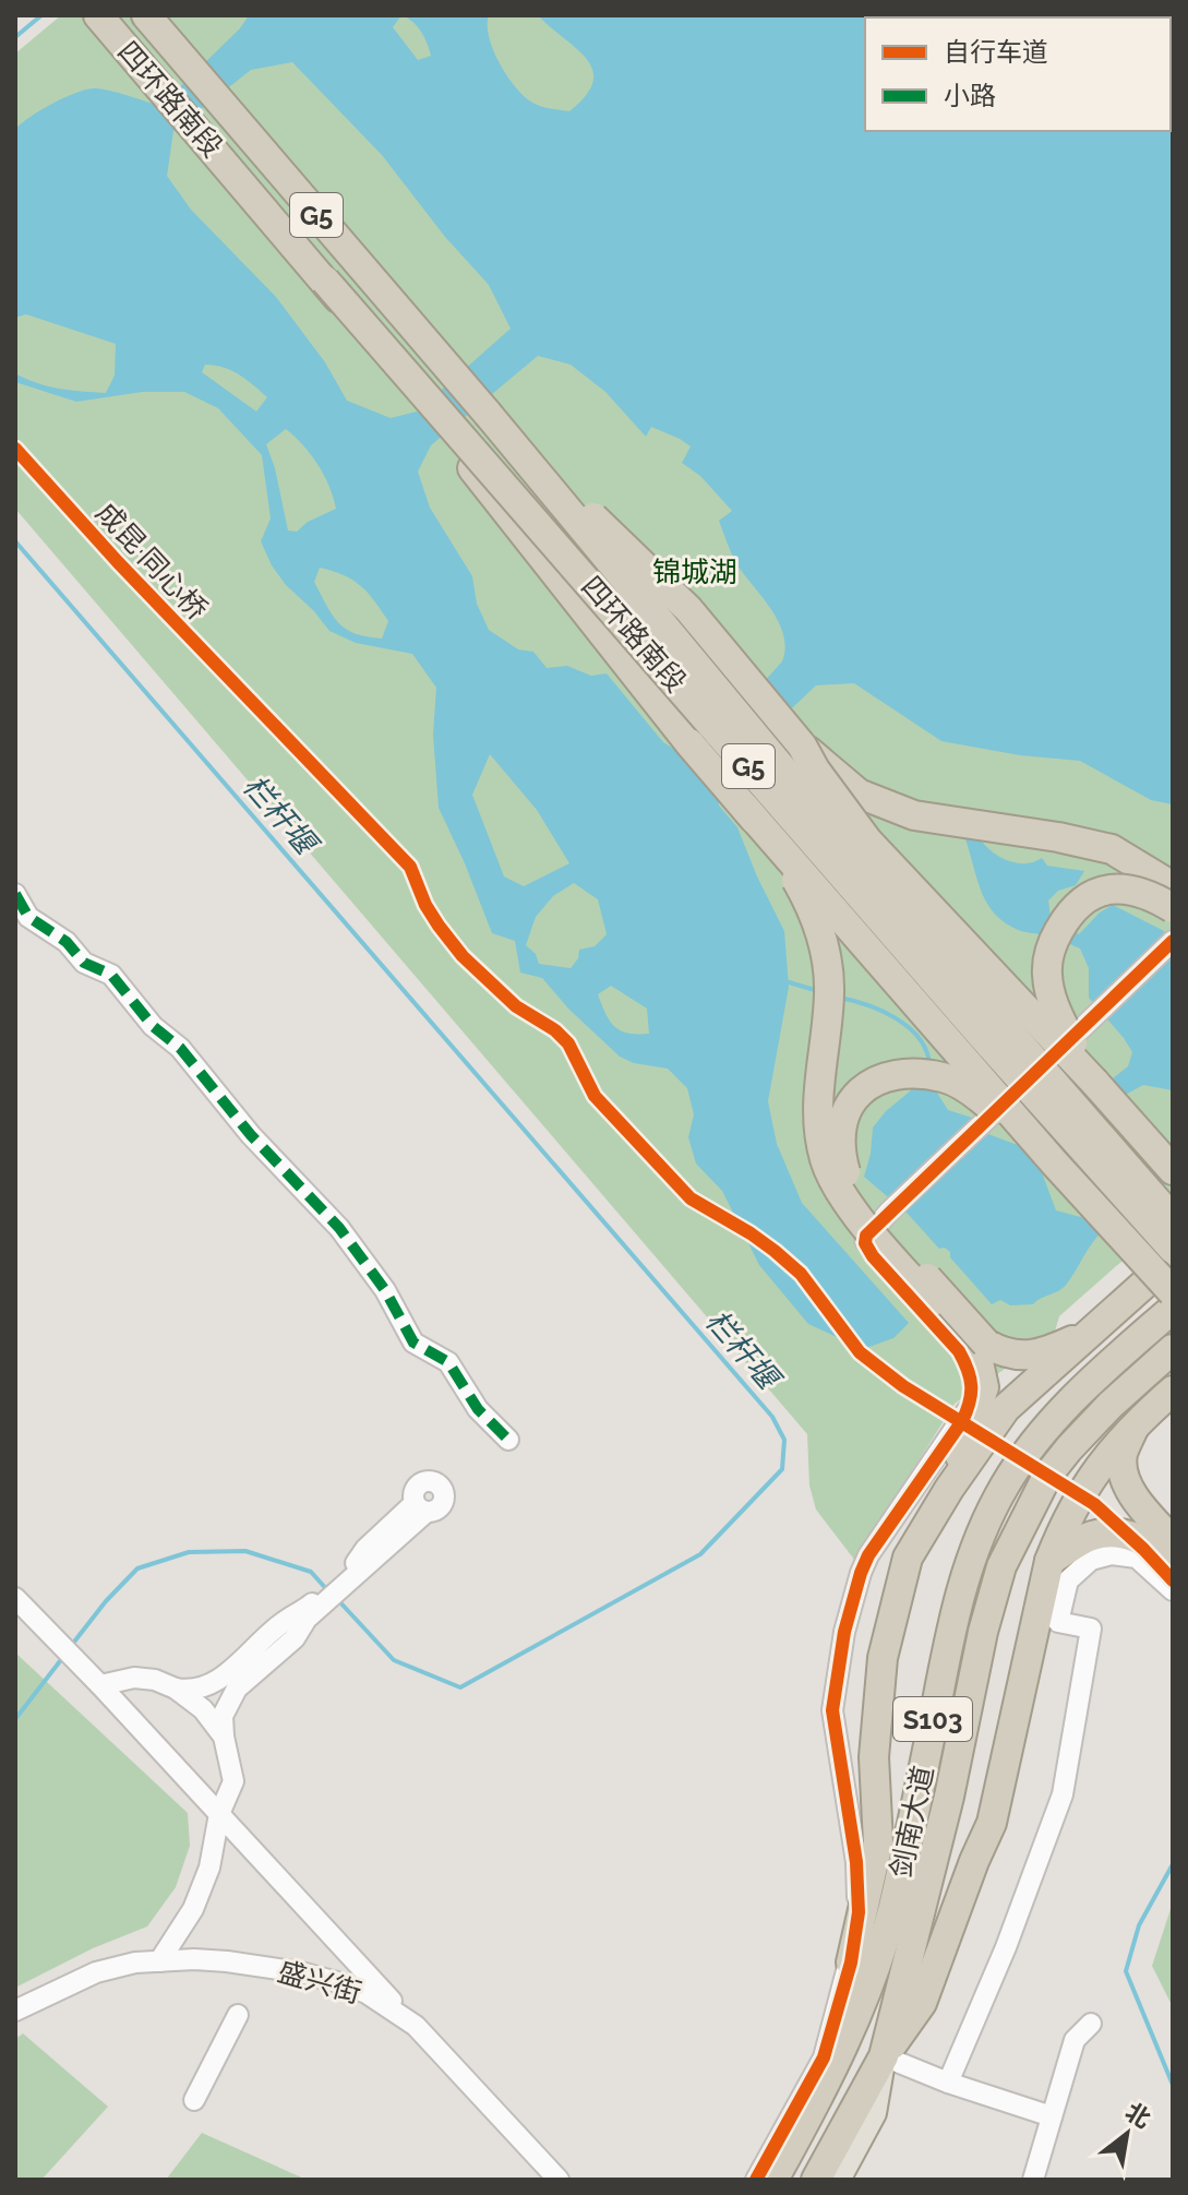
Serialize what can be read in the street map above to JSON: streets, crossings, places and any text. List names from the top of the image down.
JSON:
{
  "streets": {
    "highway": [
      "四环路南段",
      "G5",
      "S103",
      "剑南大道"
    ],
    "street": ["盛兴街"],
    "cycle path": ["成昆·同心桥"]
  },
  "water": ["栏杆堰"],
  "parks": ["锦城湖"],
  "legend": ["自行车道", "小路"],
  "north": "top right"
}
